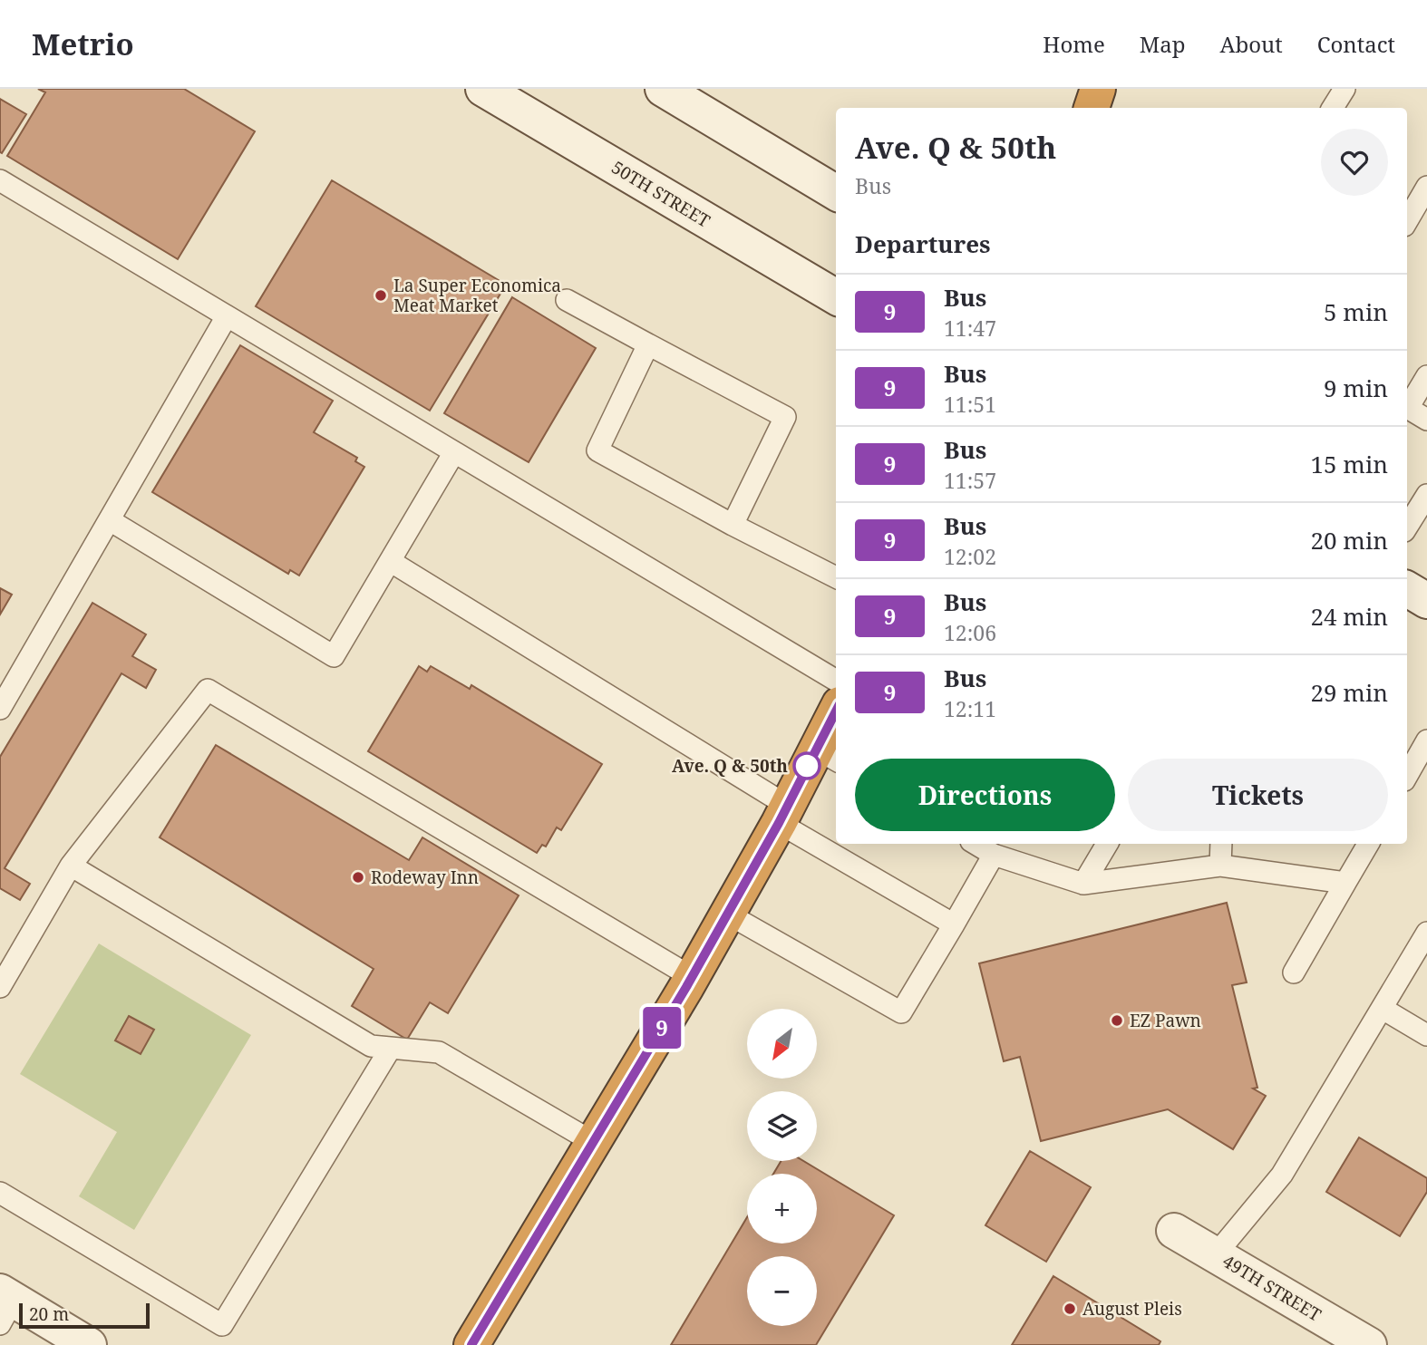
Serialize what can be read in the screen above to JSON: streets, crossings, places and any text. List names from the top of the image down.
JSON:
{
  "streets": {
    "main road": ["50TH STREET", "49TH STREET"]
  },
  "places": [
    "La Super Economica Meat Market",
    "Ave. Q & 50th",
    "Rodeway Inn",
    "EZ Pawn",
    "August Pleis"
  ],
  "lines": ["bus line 9"],
  "scale_bar": "20 m",
  "north": "bottom left",
  "page": {
    "header": "Metrio",
    "nav": [
      "Home",
      "Map",
      "About",
      "Contact"
    ],
    "on_map": "9",
    "heading": [
      ["Ave. Q & 50th", "Bus"],
      "Departures"
    ],
    "list": [
      {
        "mark": "9",
        "name": "Bus",
        "note": "11:47",
        "value": "5 min"
      },
      {
        "mark": "9",
        "name": "Bus",
        "note": "11:51",
        "value": "9 min"
      },
      {
        "mark": "9",
        "name": "Bus",
        "note": "11:57",
        "value": "15 min"
      },
      {
        "mark": "9",
        "name": "Bus",
        "note": "12:02",
        "value": "20 min"
      },
      {
        "mark": "9",
        "name": "Bus",
        "note": "12:06",
        "value": "24 min"
      },
      {
        "mark": "9",
        "name": "Bus",
        "note": "12:11",
        "value": "29 min"
      }
    ],
    "buttons": ["Directions", "Tickets"],
    "map_buttons": ["+", "−"],
    "scale": "20 m"
  }
}
